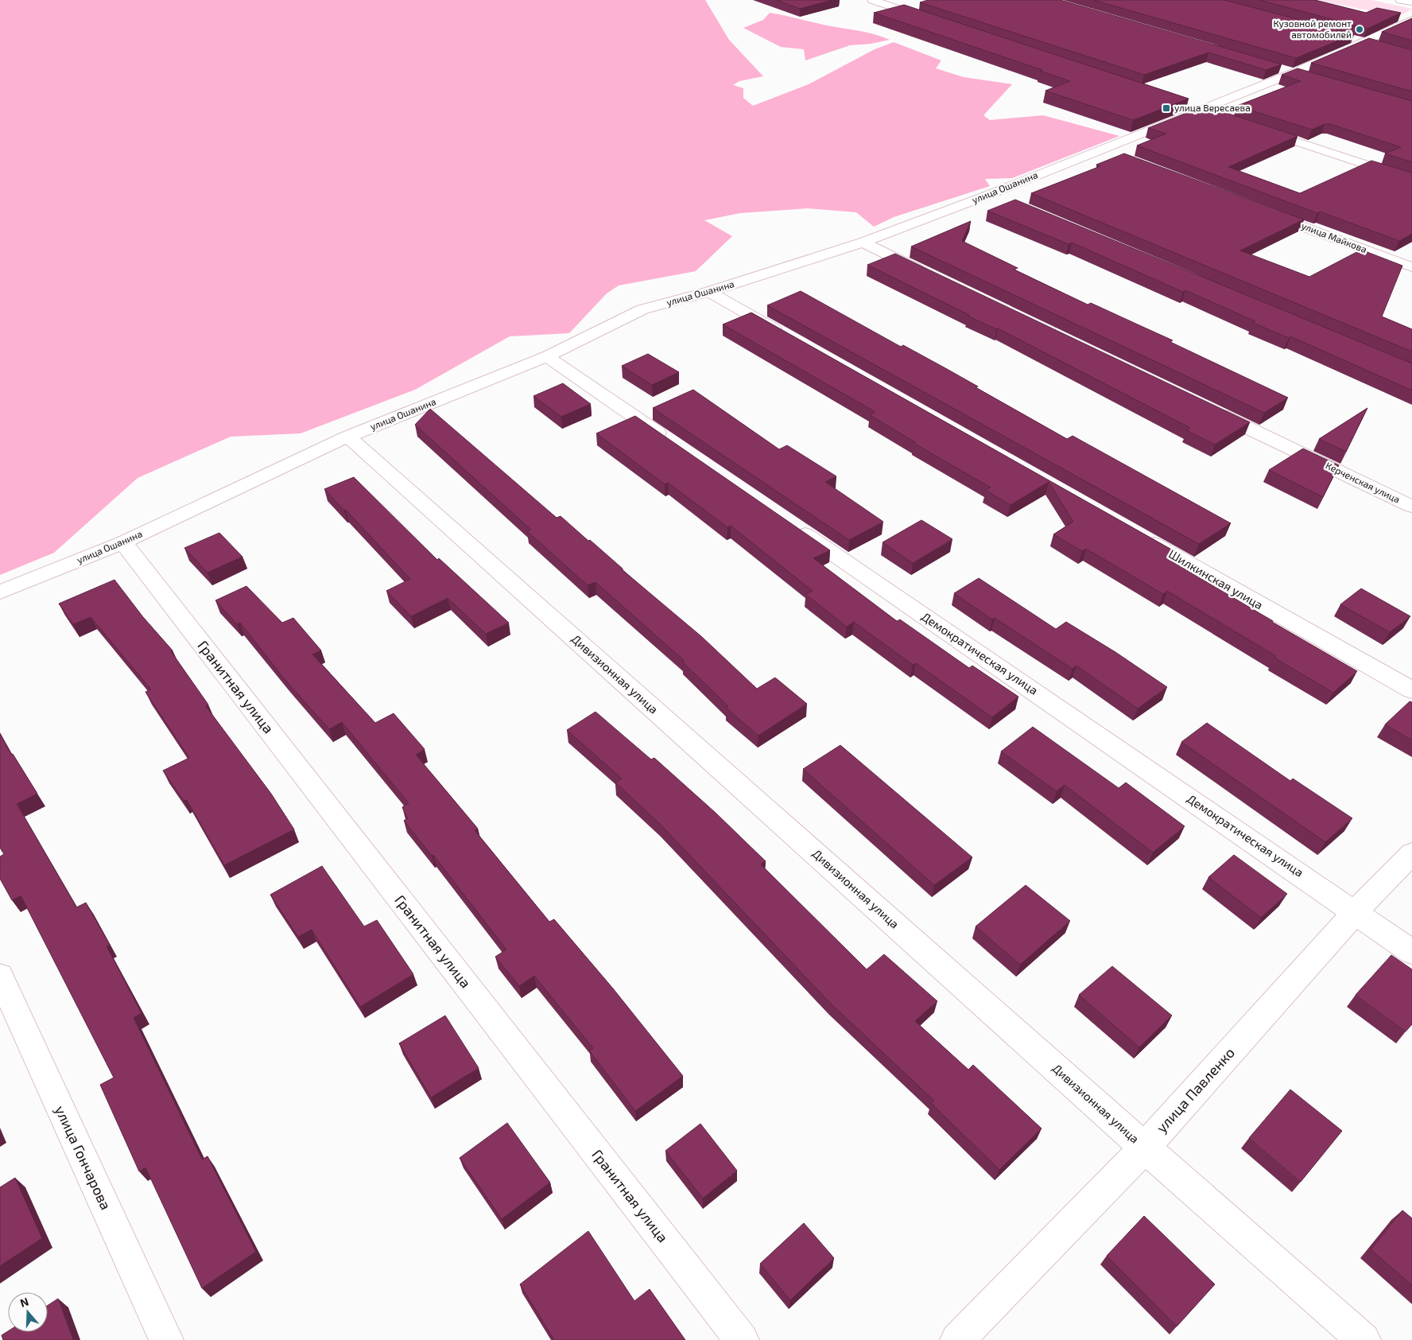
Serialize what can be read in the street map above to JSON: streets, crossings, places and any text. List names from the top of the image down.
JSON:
{
  "streets": {
    "street": [
      "улица Ошанина",
      "улица Майкова",
      "Керченская улица",
      "Шилкинская улица",
      "Демократическая улица",
      "Дивизионная улица",
      "Гранитная улица",
      "улица Павленко",
      "улица Гончарова"
    ]
  },
  "crossings": [
    ["улица Ошанина", "Дивизионная улица"],
    ["улица Ошанина", "Гранитная улица"],
    ["Демократическая улица", "улица Павленко"],
    ["Дивизионная улица", "улица Павленко"]
  ],
  "places": {
    "other": ["Кузовной ремонт автомобилей"],
    "transit": ["улица Вересаева"]
  },
  "north": "top"
}
